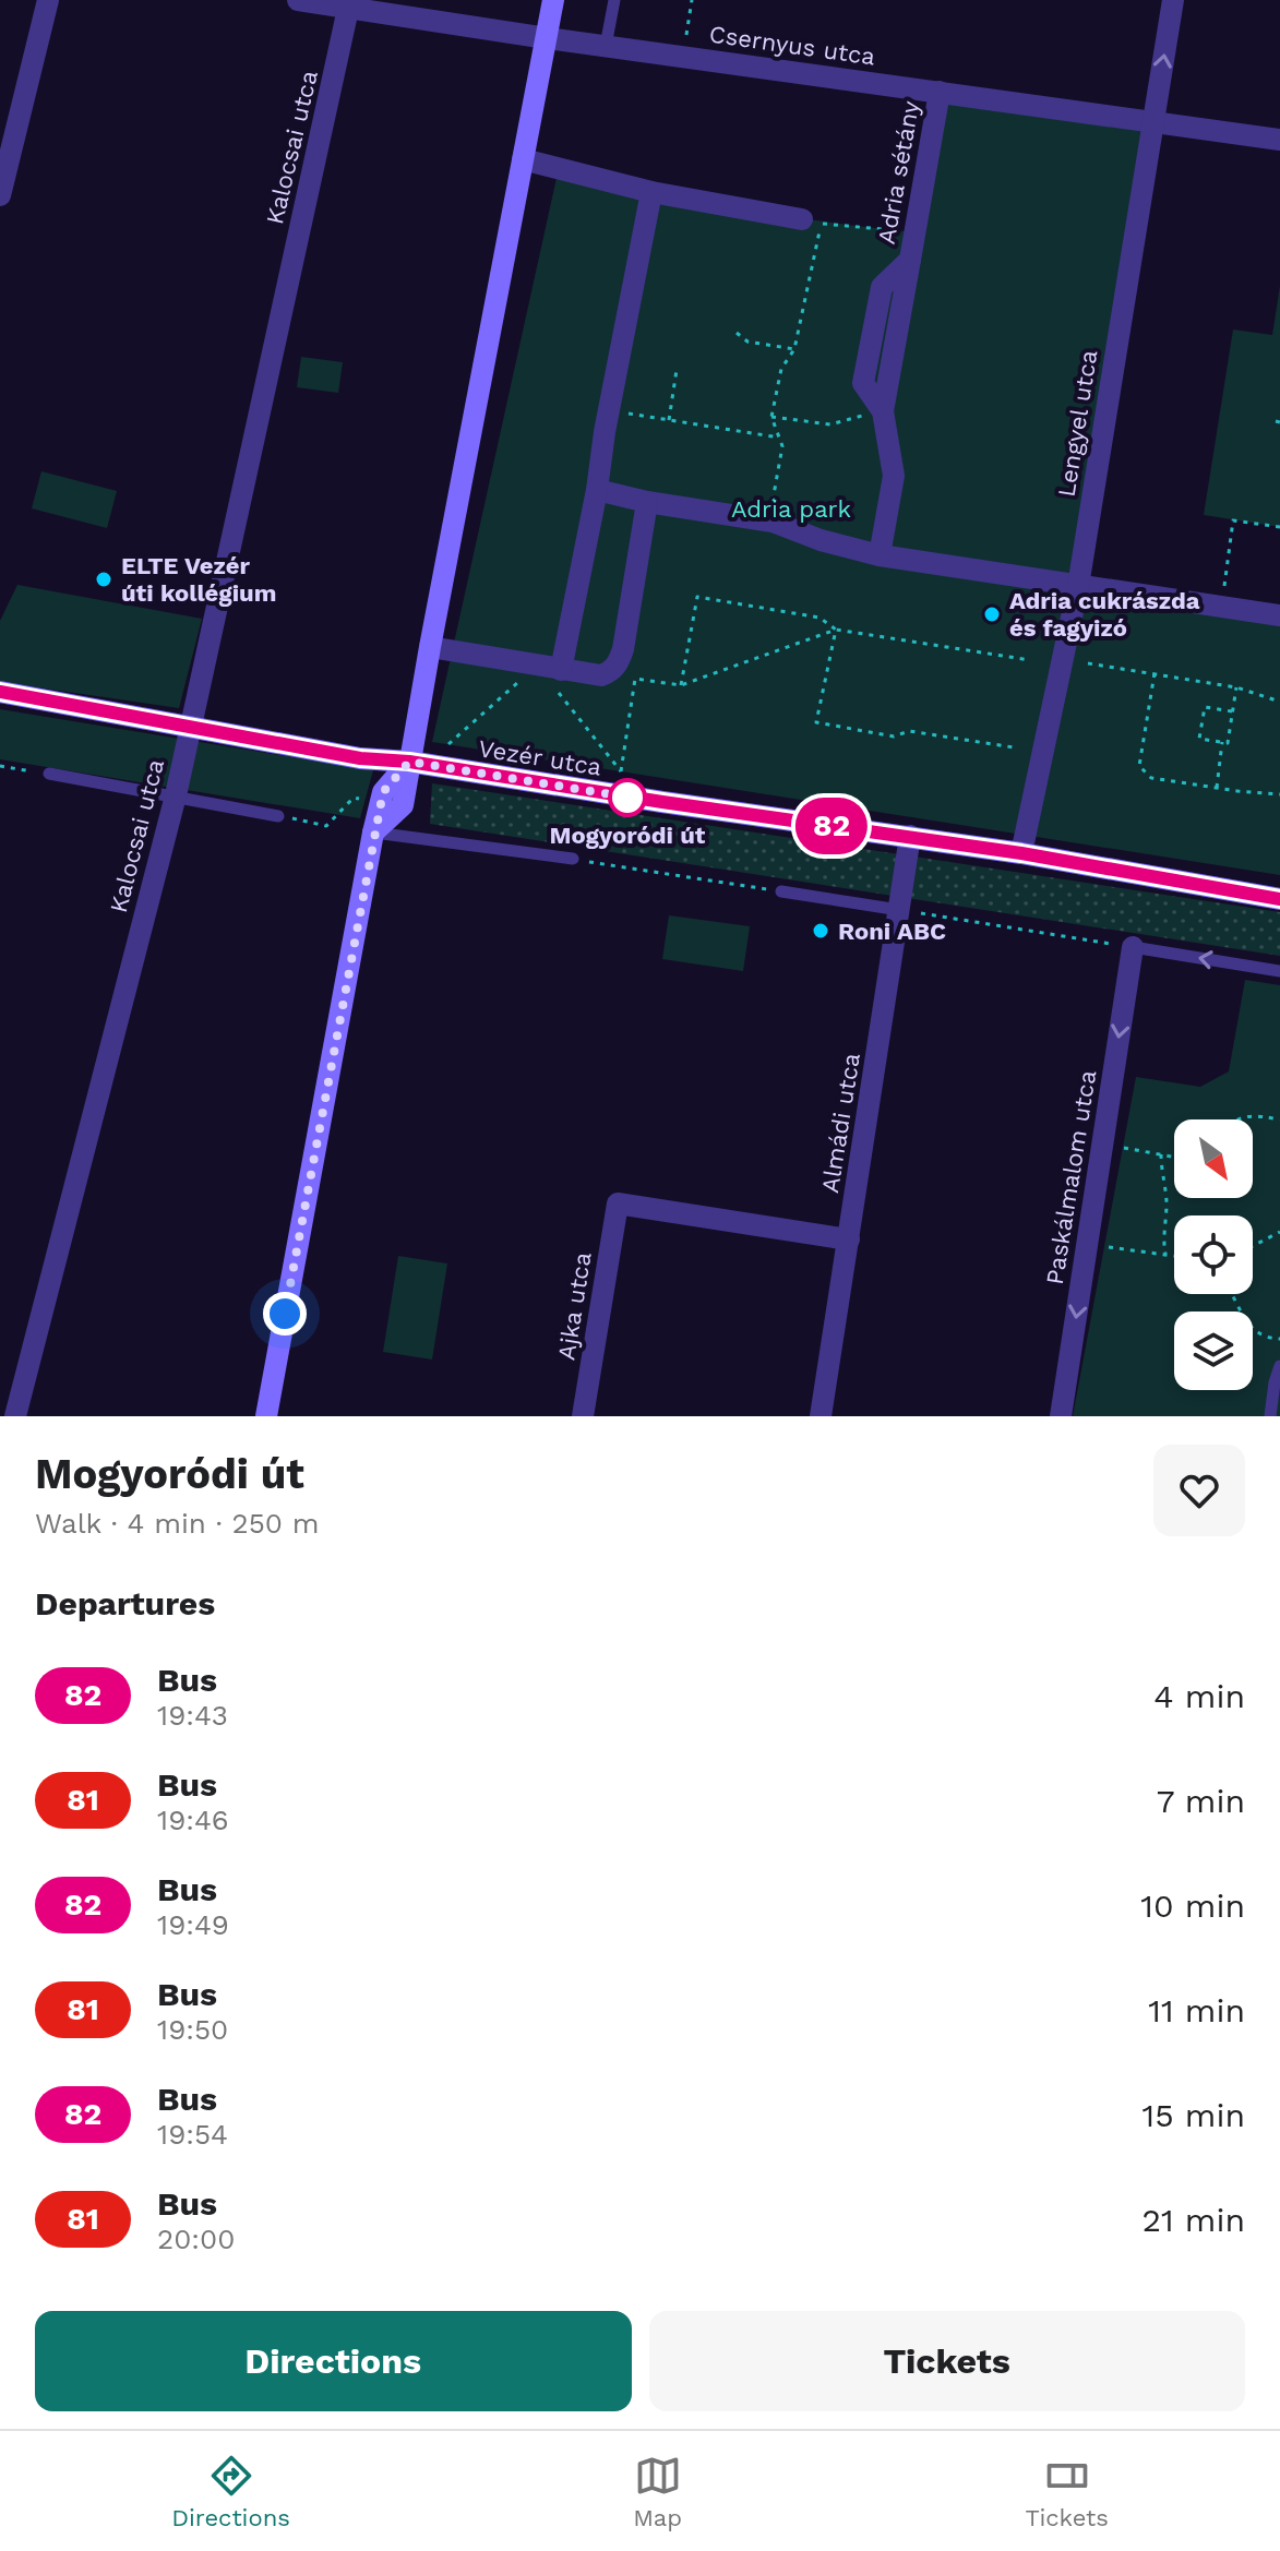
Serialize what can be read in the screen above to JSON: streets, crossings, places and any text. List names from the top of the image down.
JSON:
{
  "streets": {
    "street": [
      "Csernyus utca",
      "Kalocsai utca",
      "Adria sétány",
      "Lengyel utca",
      "Vezér utca",
      "Almádi utca",
      "Paskálmalom utca",
      "Ajka utca"
    ]
  },
  "crossings": [
    ["Csernyus utca", "Kalocsai utca"],
    ["Csernyus utca", "Adria sétány"],
    ["Csernyus utca", "Lengyel utca"],
    ["Kalocsai utca", "Vezér utca"],
    ["Lengyel utca", "Vezér utca"],
    ["Vezér utca", "Almádi utca"],
    ["Almádi utca", "Ajka utca"]
  ],
  "one_way": ["Paskálmalom utca"],
  "parks": ["Adria park"],
  "places": [
    "ELTE Vezér úti kollégium",
    "Adria cukrászda és fagyizó",
    "Mogyoródi út",
    "Roni ABC"
  ],
  "lines": ["bus line 82"],
  "north": "bottom right",
  "page": {
    "on_map": "82",
    "heading": [
      ["Mogyoródi út", "Walk · 4 min · 250 m"],
      "Departures"
    ],
    "list": [
      {
        "mark": "82",
        "name": "Bus",
        "note": "19:43",
        "value": "4 min"
      },
      {
        "mark": "81",
        "name": "Bus",
        "note": "19:46",
        "value": "7 min"
      },
      {
        "mark": "82",
        "name": "Bus",
        "note": "19:49",
        "value": "10 min"
      },
      {
        "mark": "81",
        "name": "Bus",
        "note": "19:50",
        "value": "11 min"
      },
      {
        "mark": "82",
        "name": "Bus",
        "note": "19:54",
        "value": "15 min"
      },
      {
        "mark": "81",
        "name": "Bus",
        "note": "20:00",
        "value": "21 min"
      }
    ],
    "buttons": ["Directions", "Tickets"],
    "tabs": ["Directions", "Map", "Tickets"]
  }
}
